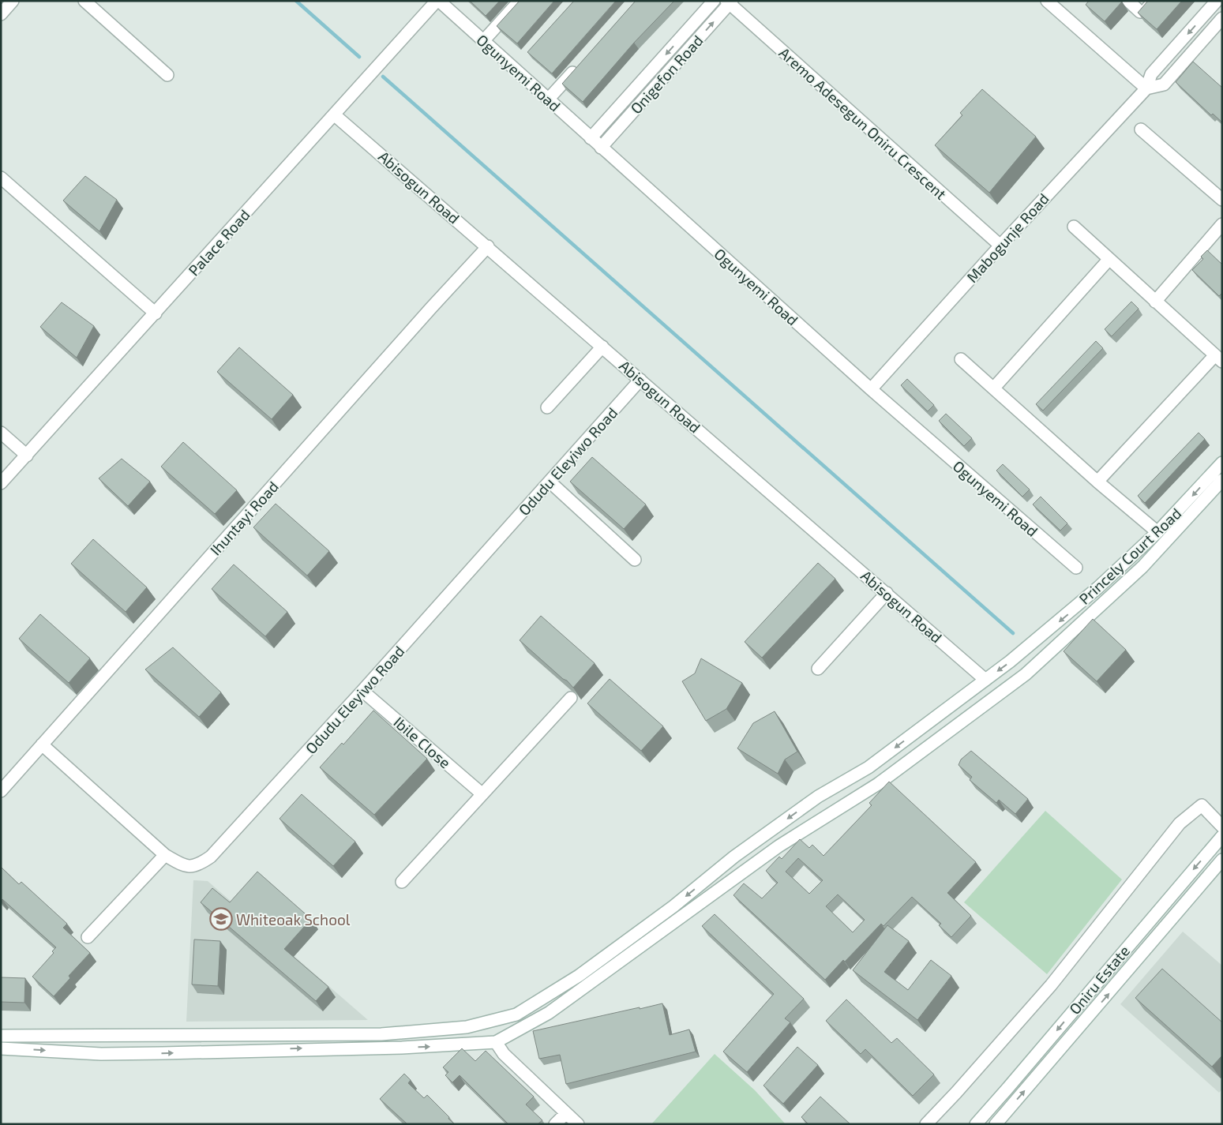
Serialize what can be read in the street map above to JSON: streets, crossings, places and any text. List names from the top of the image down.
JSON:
{
  "streets": {
    "street": [
      "Ogunyemi Road",
      "Onigefon Road",
      "Aremo Adesegun Oniru Crescent",
      "Abisogun Road",
      "Mabogunje Road",
      "Palace Road",
      "Odudu Eleyiwo Road",
      "Ihuntayi Road",
      "Princely Court Road",
      "Ibile Close",
      "Oniru Estate"
    ]
  },
  "crossings": [
    ["Ogunyemi Road", "Onigefon Road"],
    ["Ogunyemi Road", "Mabogunje Road"],
    ["Ogunyemi Road", "Palace Road"],
    ["Onigefon Road", "Aremo Adesegun Oniru Crescent"],
    ["Aremo Adesegun Oniru Crescent", "Mabogunje Road"],
    ["Abisogun Road", "Palace Road"],
    ["Abisogun Road", "Odudu Eleyiwo Road"],
    ["Abisogun Road", "Ihuntayi Road"],
    ["Abisogun Road", "Princely Court Road"],
    ["Odudu Eleyiwo Road", "Ihuntayi Road"],
    ["Odudu Eleyiwo Road", "Ibile Close"]
  ],
  "places": {
    "school or university": ["Whiteoak School"]
  }
}
